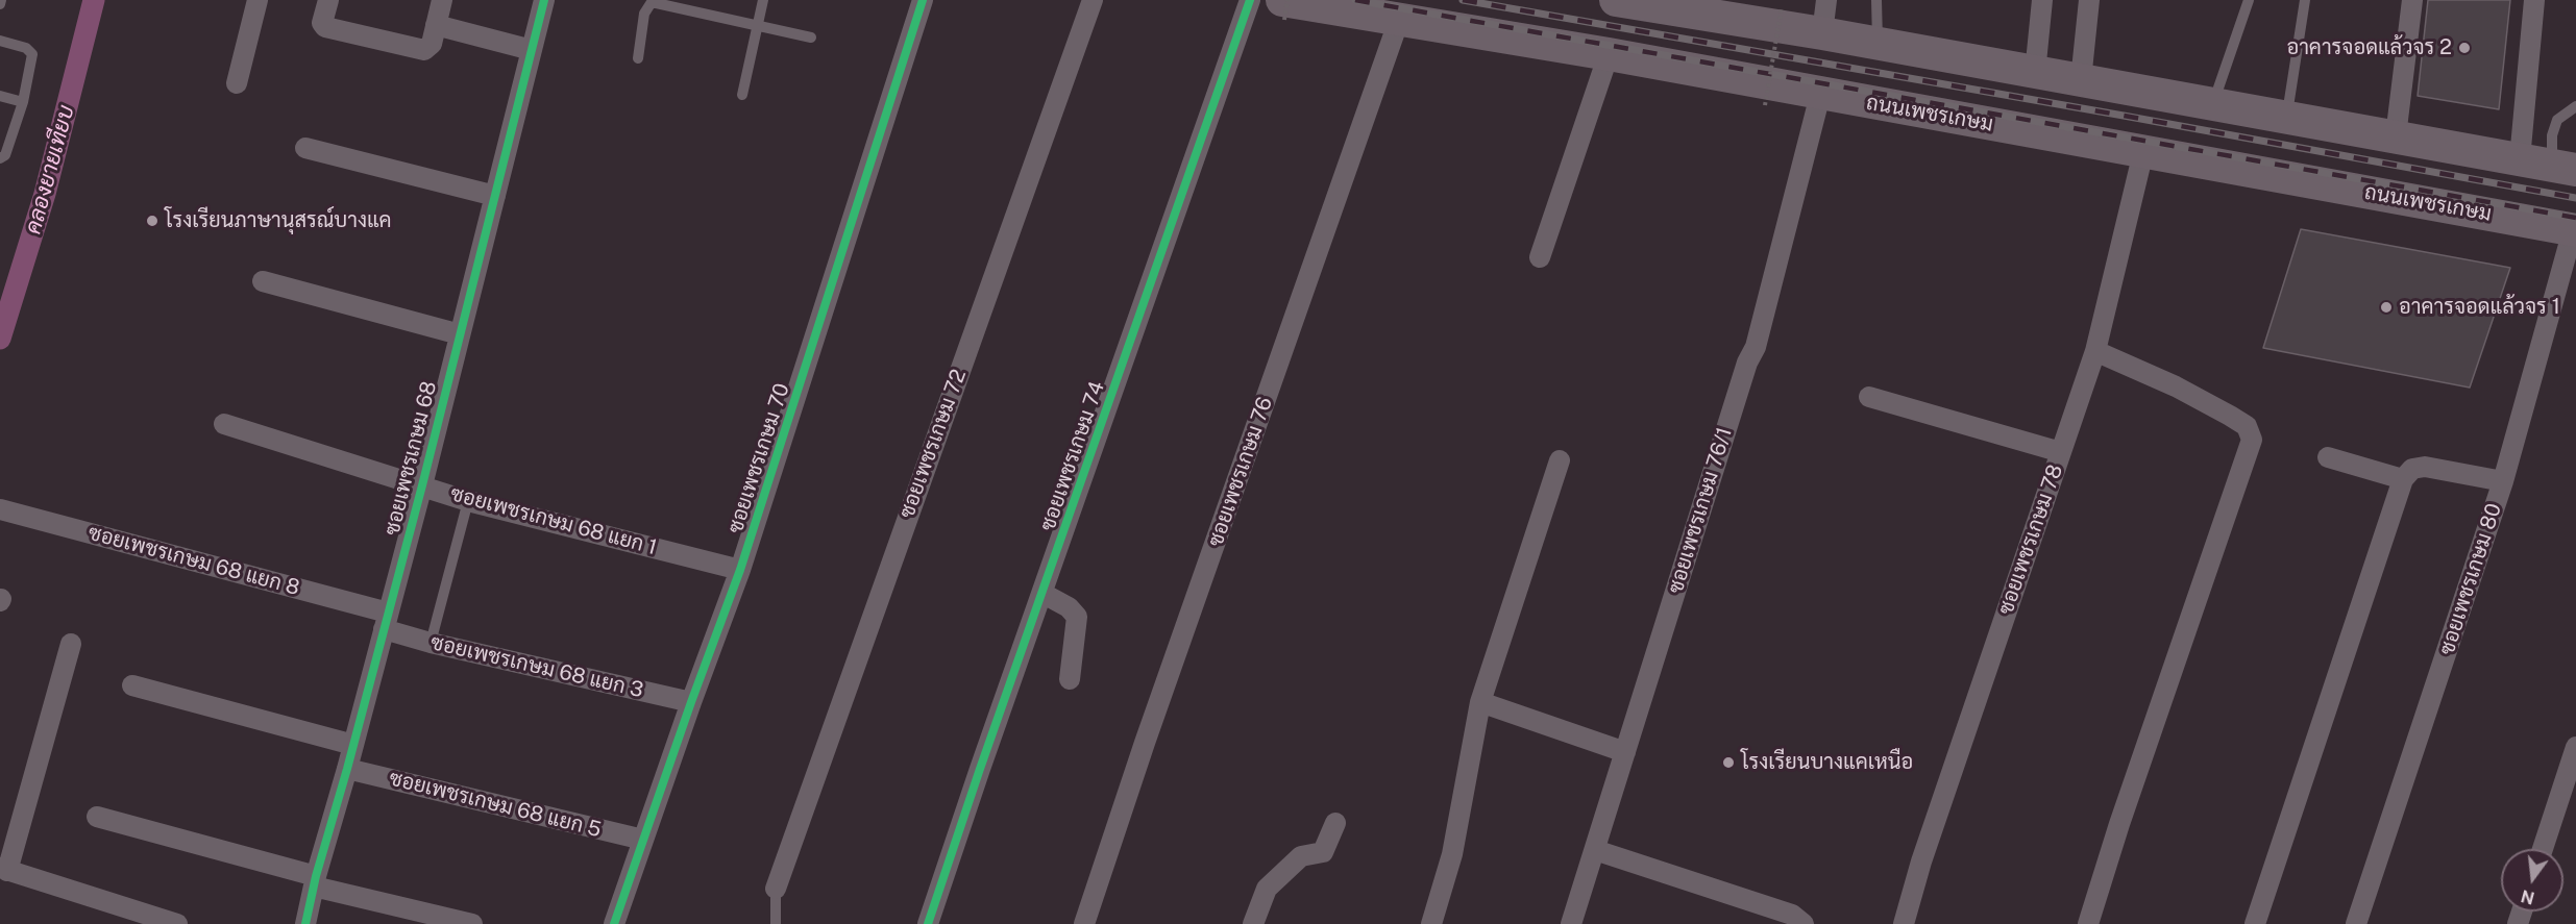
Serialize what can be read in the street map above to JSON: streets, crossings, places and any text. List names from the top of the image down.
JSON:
{
  "streets": {
    "main road": ["ถนนเพชรเกษม"],
    "street": [
      "ซอยเพชรเกษม 72",
      "ซอยเพชรเกษม 74",
      "ซอยเพชรเกษม 68",
      "ซอยเพชรเกษม 70",
      "ซอยเพชรเกษม 76",
      "ซอยเพชรเกษม 76/1",
      "ซอยเพชรเกษม 68 แยก 1",
      "ซอยเพชรเกษม 78",
      "ซอยเพชรเกษม 68 แยก 8",
      "ซอยเพชรเกษม 80",
      "ซอยเพชรเกษม 68 แยก 3",
      "ซอยเพชรเกษม 68 แยก 5"
    ]
  },
  "crossings": [
    ["ถนนเพชรเกษม", "ซอยเพชรเกษม 76"],
    ["ถนนเพชรเกษม", "ซอยเพชรเกษม 76/1"],
    ["ถนนเพชรเกษม", "ซอยเพชรเกษม 78"],
    ["ถนนเพชรเกษม", "ซอยเพชรเกษม 80"],
    ["ซอยเพชรเกษม 68", "ซอยเพชรเกษม 68 แยก 1"],
    ["ซอยเพชรเกษม 68", "ซอยเพชรเกษม 68 แยก 8"],
    ["ซอยเพชรเกษม 68", "ซอยเพชรเกษม 68 แยก 3"],
    ["ซอยเพชรเกษม 68", "ซอยเพชรเกษม 68 แยก 5"],
    ["ซอยเพชรเกษม 70", "ซอยเพชรเกษม 68 แยก 1"],
    ["ซอยเพชรเกษม 70", "ซอยเพชรเกษม 68 แยก 3"],
    ["ซอยเพชรเกษม 70", "ซอยเพชรเกษม 68 แยก 5"],
    ["ซอยเพชรเกษม 68 แยก 8", "ซอยเพชรเกษม 68 แยก 3"]
  ],
  "water": ["คลองยายเทียบ"],
  "places": [
    "อาคารจอดแล้วจร 2",
    "โรงเรียนภาษานุสรณ์บางแค",
    "อาคารจอดแล้วจร 1",
    "โรงเรียนบางแคเหนือ"
  ],
  "north": "bottom"
}
